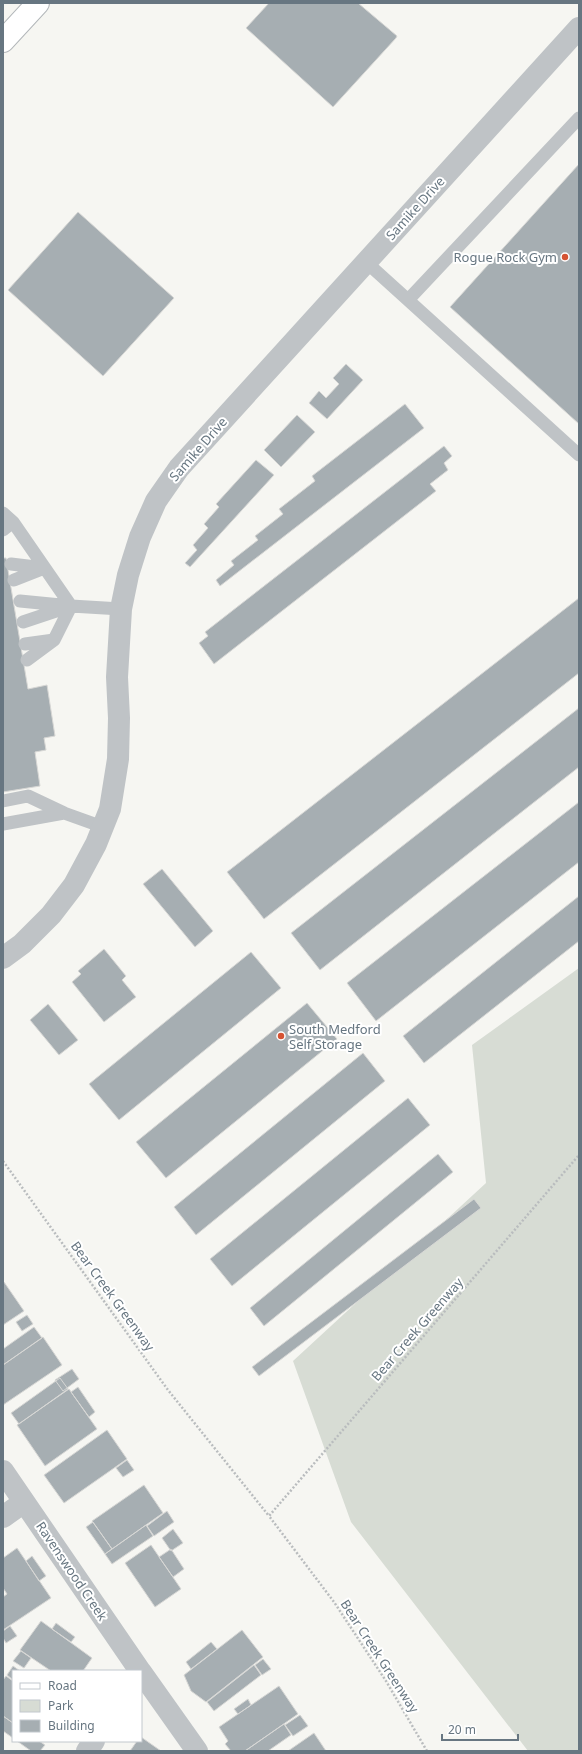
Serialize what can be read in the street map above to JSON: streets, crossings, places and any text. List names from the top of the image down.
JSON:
{
  "streets": {
    "street": ["Samike Drive", "Ravenswood Creek"],
    "path": ["Bear Creek Greenway"]
  },
  "places": ["Rogue Rock Gym", "South Medford Self Storage"],
  "legend": ["Road", "Park", "Building"],
  "scale_bar": "20 m"
}
